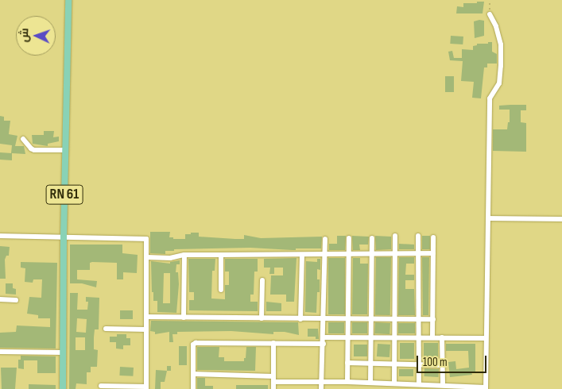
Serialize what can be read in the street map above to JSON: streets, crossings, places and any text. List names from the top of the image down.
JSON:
{
  "streets": {
    "main road": ["RN 61"]
  },
  "scale_bar": "100 m",
  "north": "left"
}
